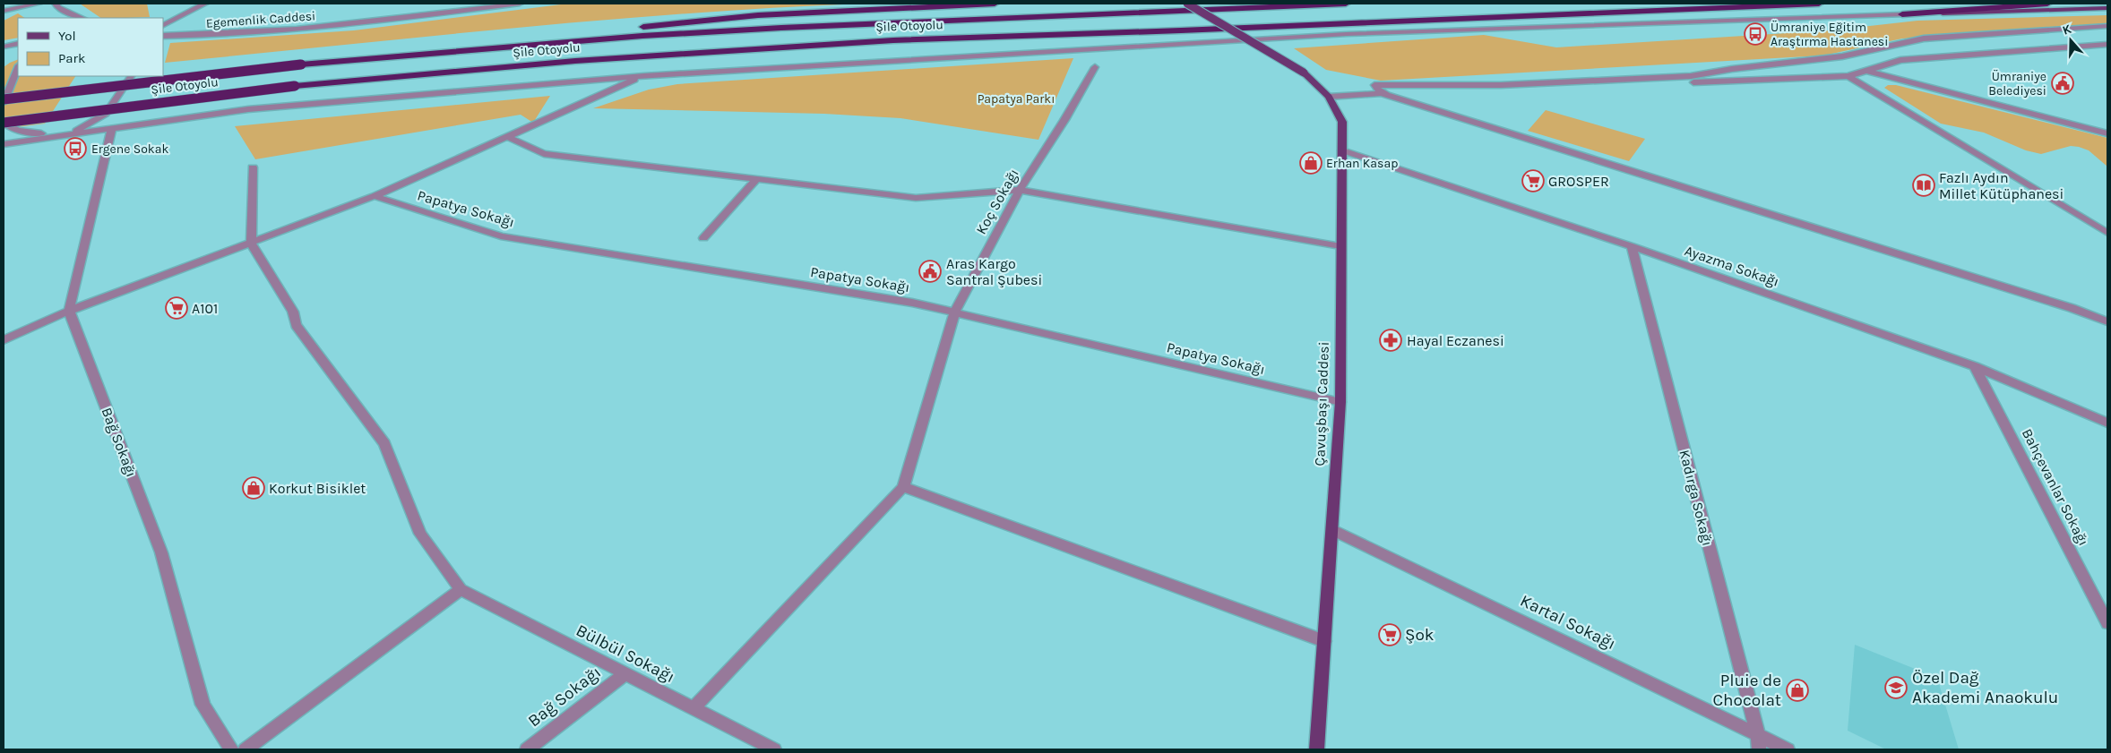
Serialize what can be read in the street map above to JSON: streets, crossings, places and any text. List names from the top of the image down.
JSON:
{
  "streets": {
    "highway": ["Şile Otoyolu"],
    "main road": ["Çavuşbaşı Caddesi"],
    "street": [
      "Egemenlik Caddesi",
      "Koç Sokağı",
      "Papatya Sokağı",
      "Ayazma Sokağı",
      "Bağ Sokağı",
      "Bahçevanlar Sokağı",
      "Kadırga Sokağı",
      "Kartal Sokağı",
      "Bülbül Sokağı"
    ]
  },
  "crossings": [
    ["Koç Sokağı", "Papatya Sokağı"],
    ["Papatya Sokağı", "Çavuşbaşı Caddesi"],
    ["Ayazma Sokağı", "Çavuşbaşı Caddesi"],
    ["Ayazma Sokağı", "Bahçevanlar Sokağı"],
    ["Ayazma Sokağı", "Kadırga Sokağı"],
    ["Çavuşbaşı Caddesi", "Kartal Sokağı"],
    ["Bağ Sokağı", "Bülbül Sokağı"],
    ["Kadırga Sokağı", "Kartal Sokağı"]
  ],
  "parks": ["Papatya Parkı"],
  "places": {
    "bus stop": ["Ümraniye Eğitim Araştırma Hastanesi", "Ergene Sokak"],
    "public building": ["Ümraniye Belediyesi", "Aras Kargo Santral Şubesi"],
    "shop": ["Erhan Kasap", "Korkut Bisiklet", "Pluie de Chocolat"],
    "supermarket": ["GROSPER", "A101", "Şok"],
    "library": ["Fazlı Aydın Millet Kütüphanesi"],
    "pharmacy": ["Hayal Eczanesi"],
    "school or university": ["Özel Dağ Akademi Anaokulu"]
  },
  "legend": ["Yol", "Park"],
  "north": "top"
}
